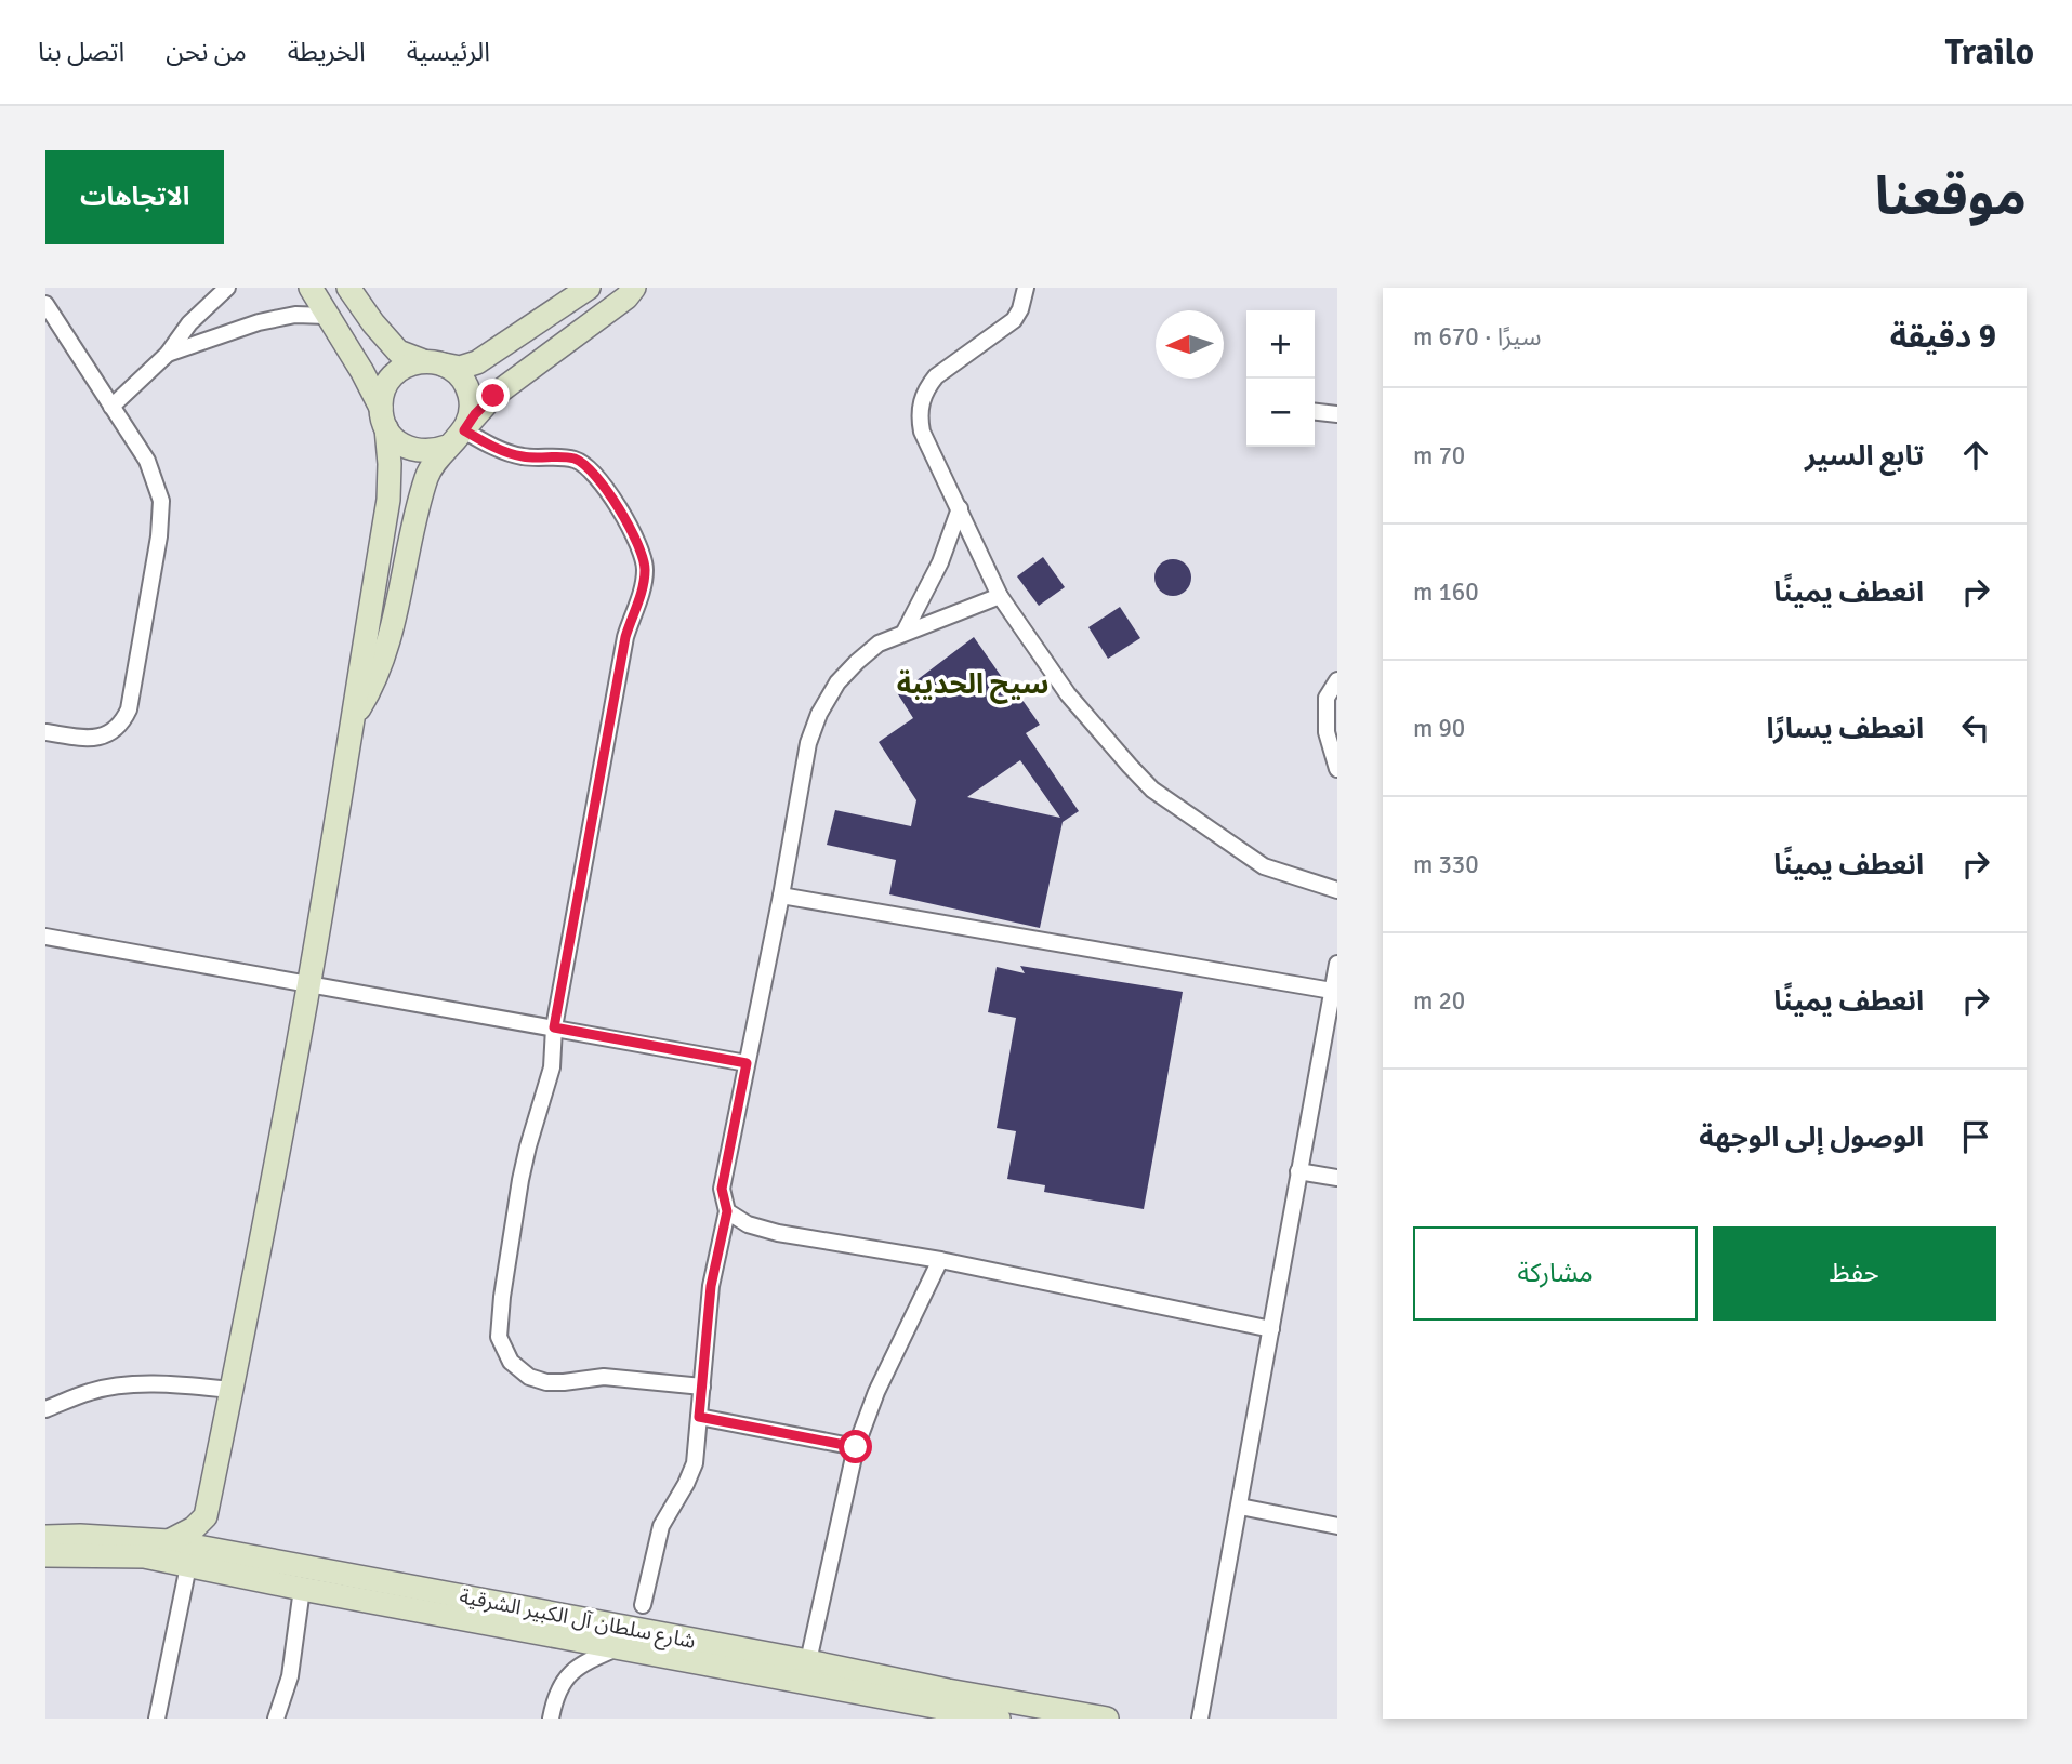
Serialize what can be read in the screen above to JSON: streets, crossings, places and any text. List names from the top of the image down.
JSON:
{
  "streets": {
    "street": ["شارع سلطان آل الكبير الشرقية"]
  },
  "districts": ["سيح الحديبة"],
  "north": "left",
  "page": {
    "header": "Trailo",
    "nav": [
      "الرئيسية",
      "الخريطة",
      "من نحن",
      "اتصل بنا"
    ],
    "title": "موقعنا",
    "buttons": [
      "الاتجاهات",
      ["حفظ", "مشاركة"]
    ],
    "heading": ["9 دقيقة", "سيرًا · 670 m"],
    "map_buttons": ["+", "−"],
    "list": [
      ["تابع السير", "70 m"],
      ["انعطف يمينًا", "160 m"],
      ["انعطف يسارًا", "90 m"],
      ["انعطف يمينًا", "330 m"],
      ["انعطف يمينًا", "20 m"],
      "الوصول إلى الوجهة"
    ]
  }
}
